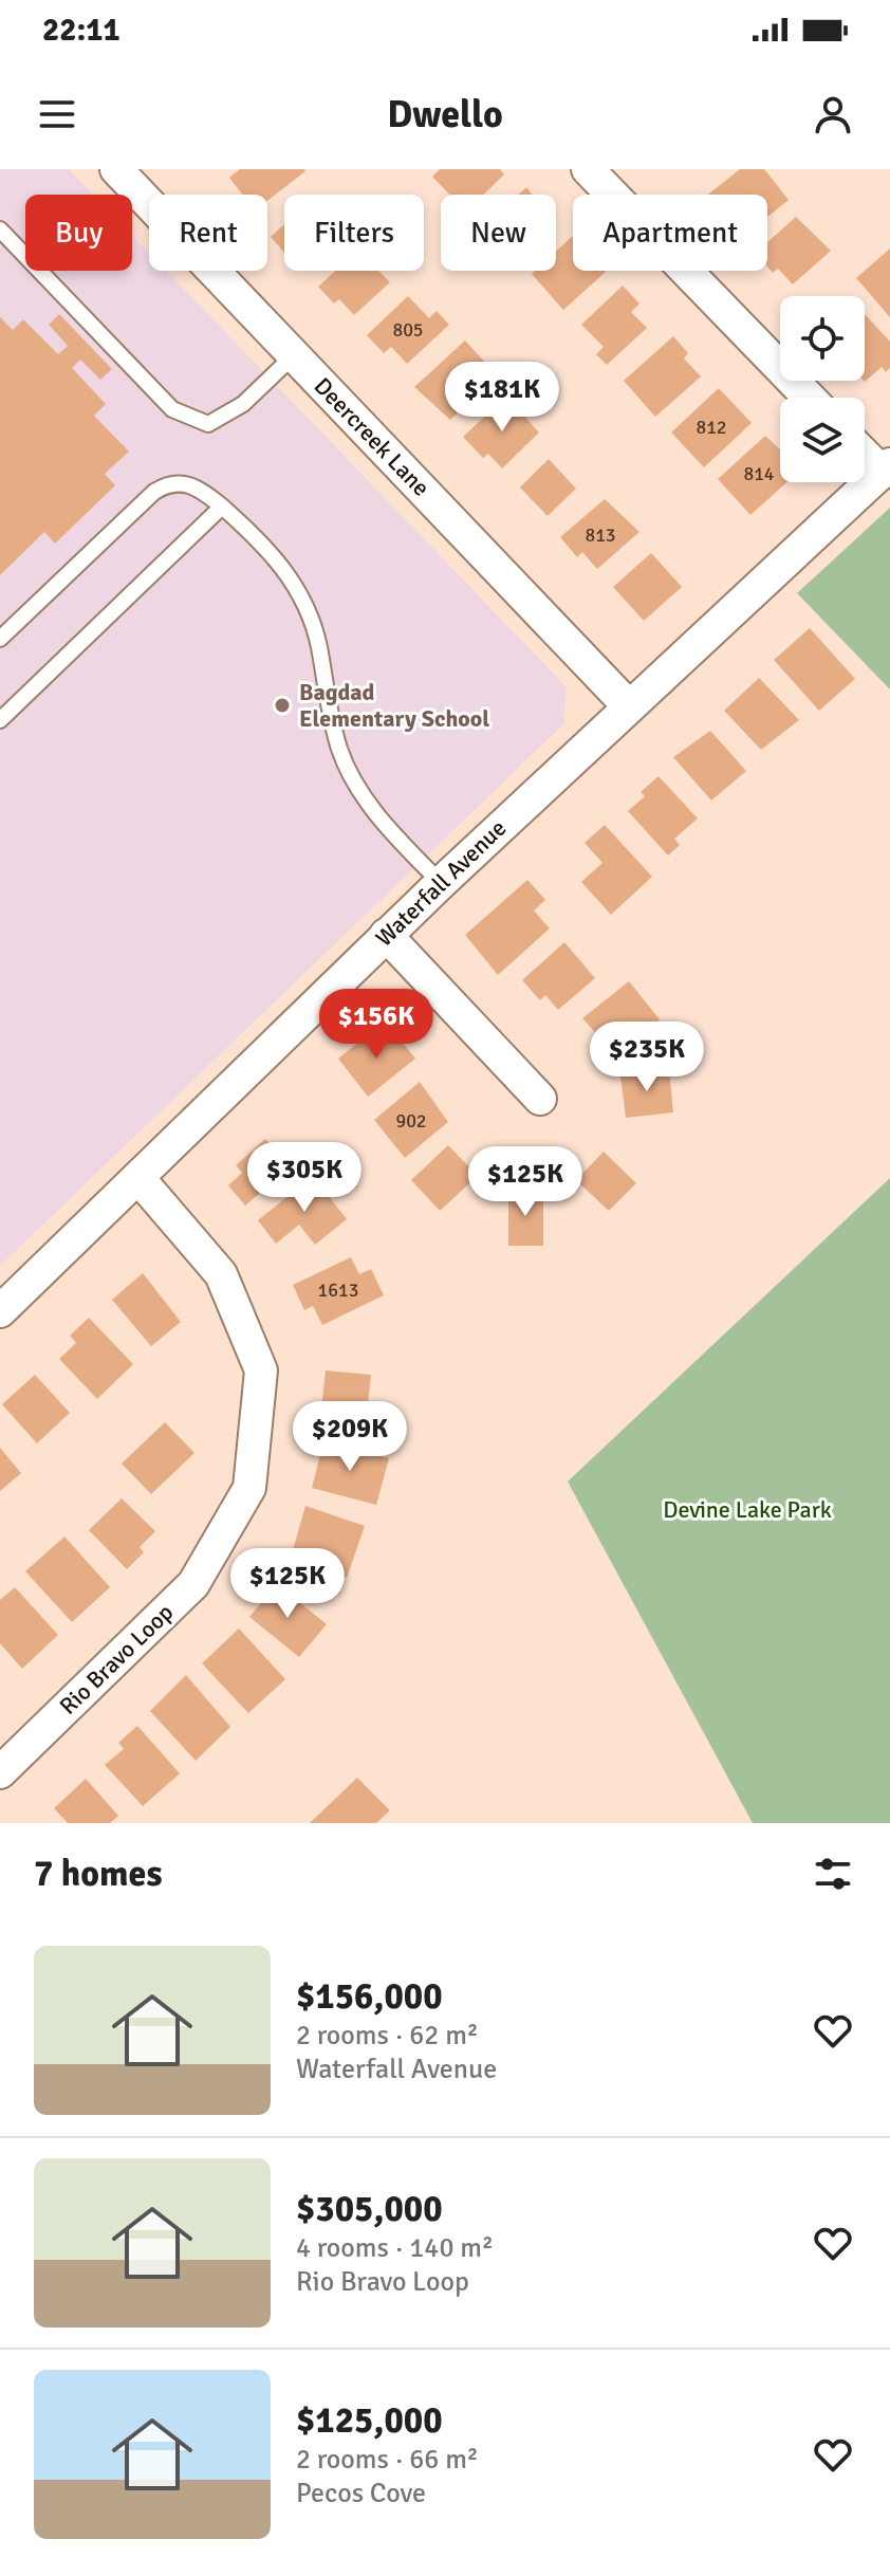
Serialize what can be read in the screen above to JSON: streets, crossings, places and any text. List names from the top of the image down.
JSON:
{
  "streets": {
    "street": ["Deercreek Lane", "Waterfall Avenue", "Rio Bravo Loop"]
  },
  "crossings": [
    ["Deercreek Lane", "Waterfall Avenue"],
    ["Waterfall Avenue", "Rio Bravo Loop"]
  ],
  "parks": ["Devine Lake Park"],
  "places": ["Bagdad Elementary School"],
  "house_numbers": [
    "805",
    "812",
    "814",
    "813",
    "902",
    "1613"
  ],
  "page": {
    "status": "22:11",
    "header": "Dwello",
    "chip": [
      "Buy",
      "Rent",
      "Filters",
      "New",
      "Apartment"
    ],
    "price": [
      "$181K",
      "$156K",
      "$235K",
      "$305K",
      "$125K",
      "$209K",
      "$125K"
    ],
    "heading": "7 homes",
    "list": [
      {
        "name": "$156,000",
        "note": "2 rooms · 62 m² · Waterfall Avenue"
      },
      {
        "name": "$305,000",
        "note": "4 rooms · 140 m² · Rio Bravo Loop"
      },
      {
        "name": "$125,000",
        "note": "2 rooms · 66 m² · Pecos Cove"
      }
    ]
  }
}
